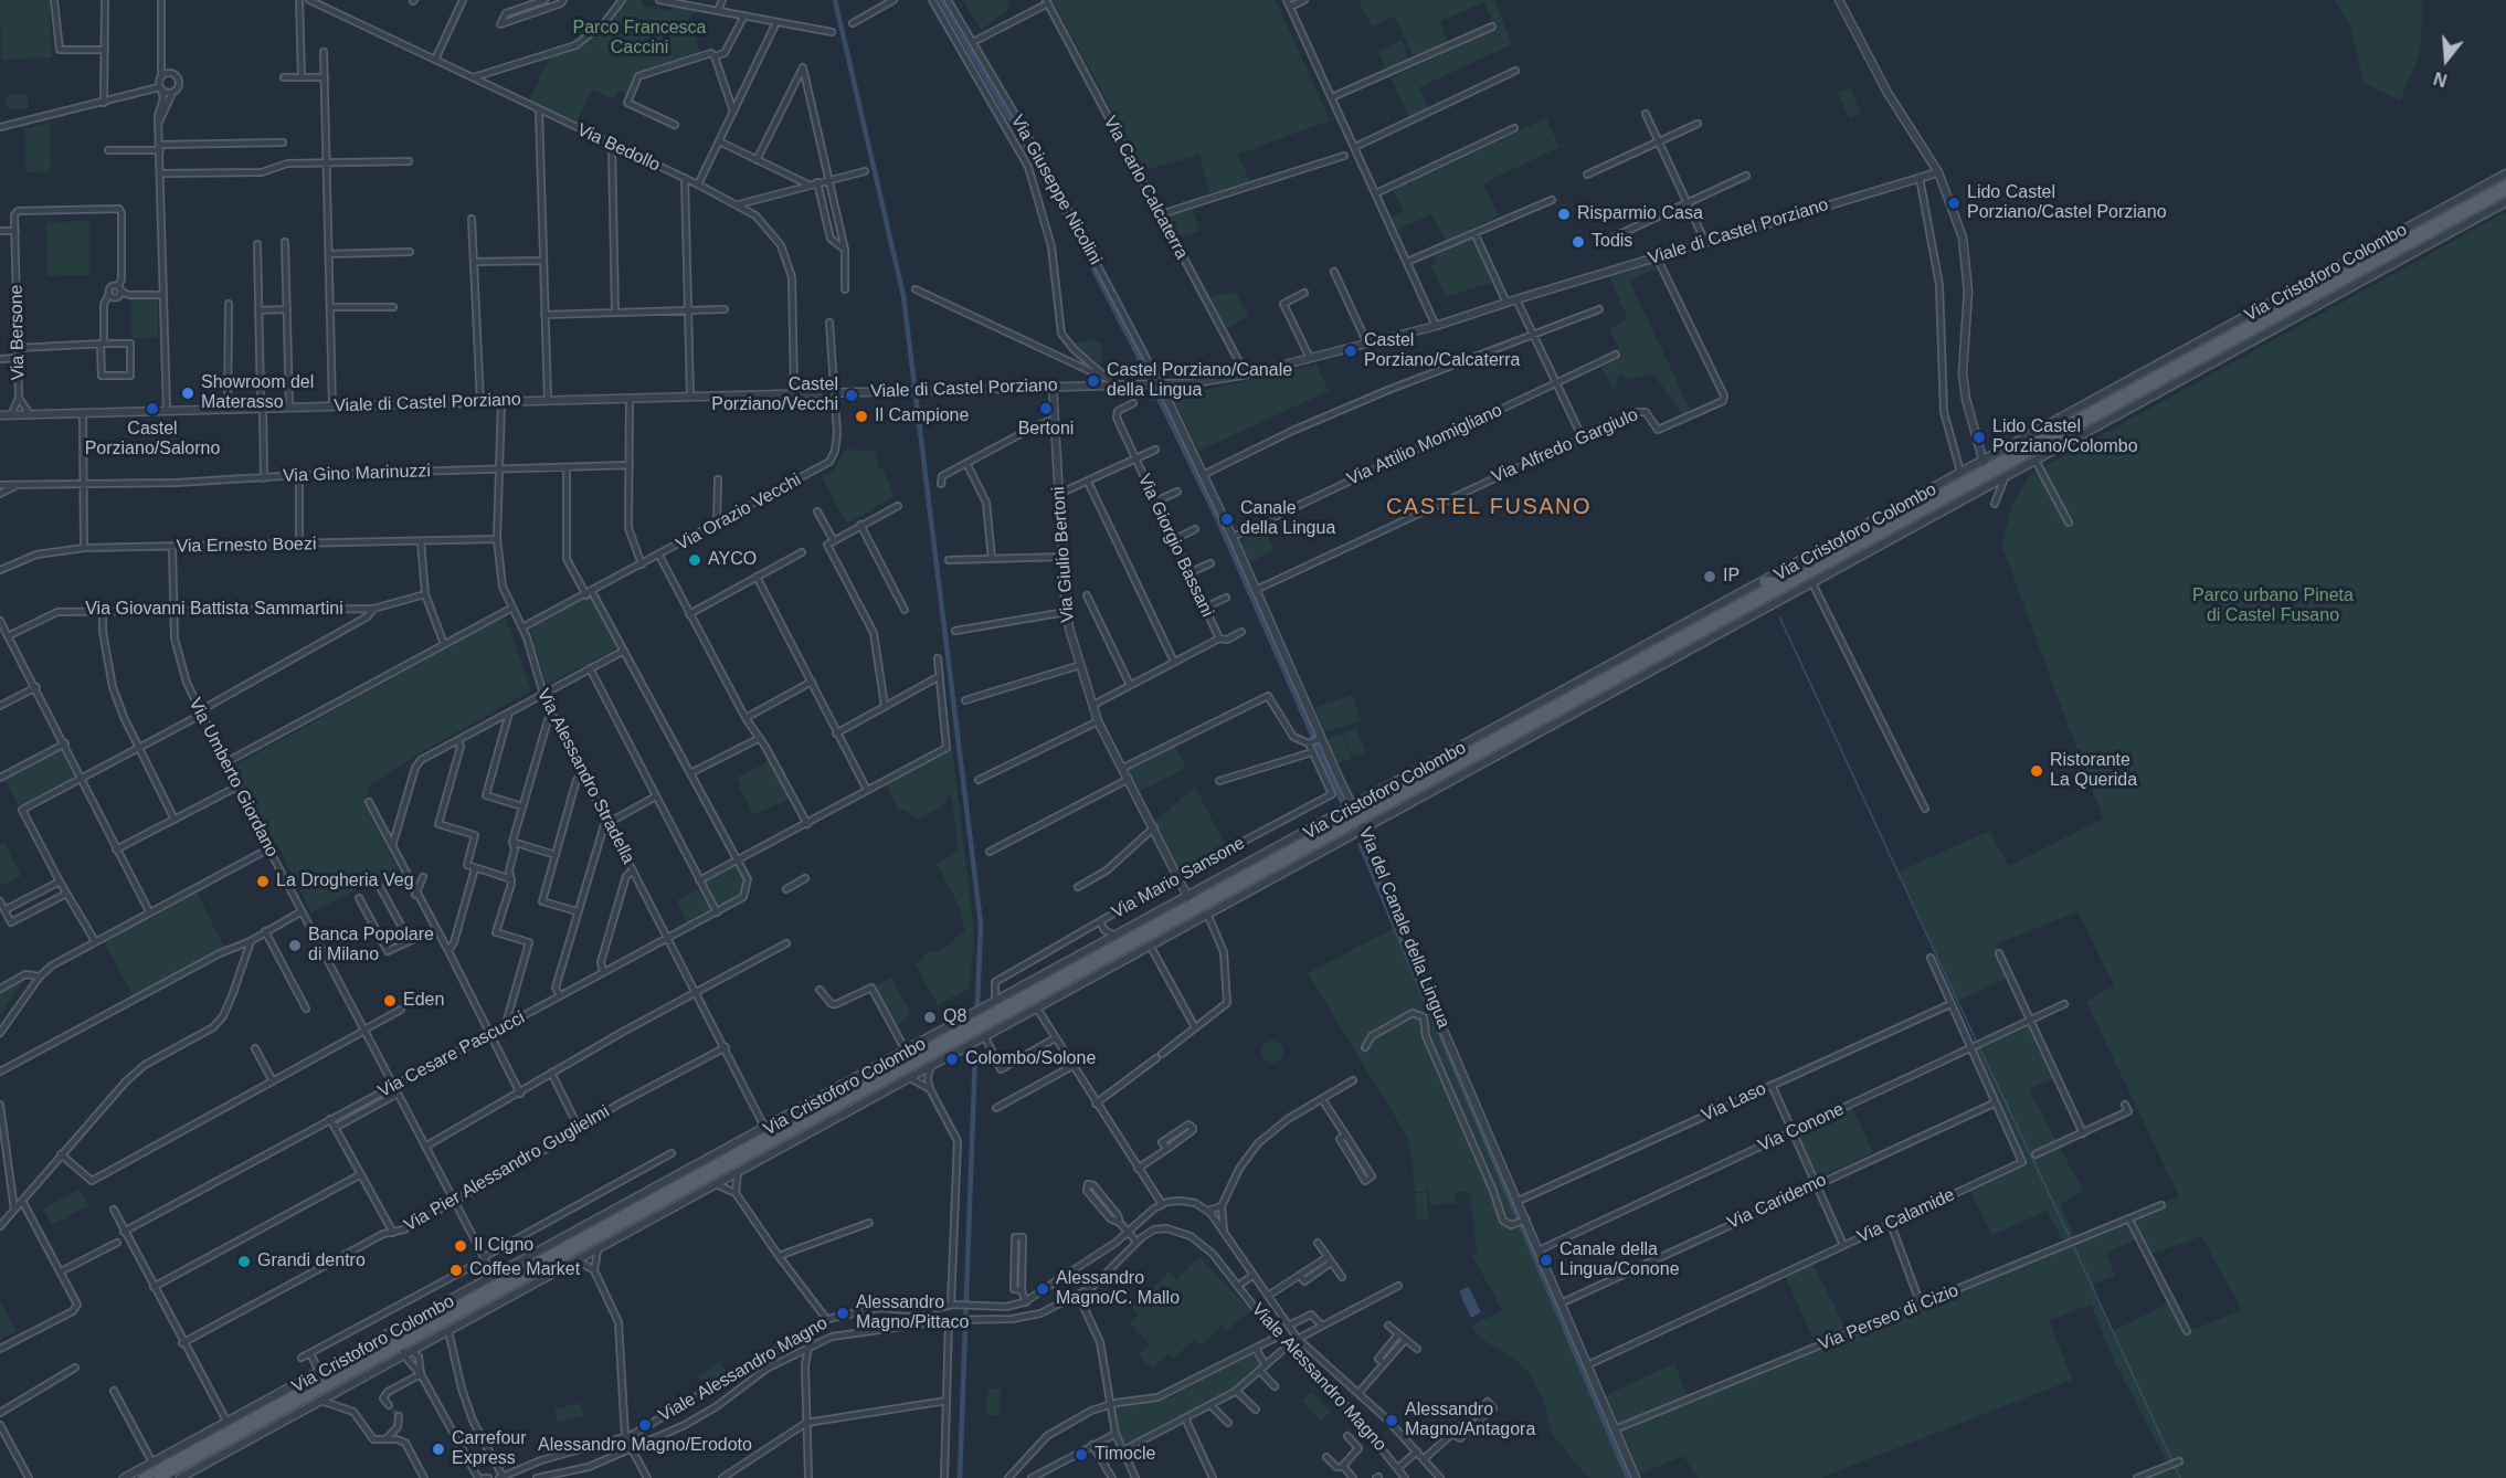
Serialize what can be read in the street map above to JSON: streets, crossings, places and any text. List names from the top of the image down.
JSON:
{
  "streets": {
    "main road": ["Via Cristoforo Colombo"],
    "street": [
      "Via Bedollo",
      "Via Carlo Calcaterra",
      "Via Giuseppe Nicolini",
      "Viale di Castel Porziano",
      "Via Bersone",
      "Via Attilio Momigliano",
      "Via Alfredo Gargiulo",
      "Via Gino Marinuzzi",
      "Via Orazio Vecchi",
      "Via Ernesto Boezi",
      "Via Giorgio Bassani",
      "Via Giulio Bertoni",
      "Via Giovanni Battista Sammartini",
      "Via Alessandro Stradella",
      "Via Umberto Giordano",
      "Via Mario Sansone",
      "Via del Canale della Lingua",
      "Via Cesare Pascucci",
      "Via Laso",
      "Via Conone",
      "Via Pier Alessandro Guglielmi",
      "Via Caridemo",
      "Via Calamide",
      "Via Perseo di Cizio",
      "Viale Alessandro Magno"
    ]
  },
  "crossings": [
    ["Via Bedollo", "Viale di Castel Porziano"],
    ["Via Carlo Calcaterra", "Viale di Castel Porziano"],
    ["Via Giuseppe Nicolini", "Viale di Castel Porziano"],
    ["Via Giuseppe Nicolini", "Via del Canale della Lingua"],
    ["Viale di Castel Porziano", "Via Bersone"],
    ["Viale di Castel Porziano", "Via Alfredo Gargiulo"],
    ["Viale di Castel Porziano", "Via Orazio Vecchi"],
    ["Viale di Castel Porziano", "Via Giulio Bertoni"],
    ["Viale di Castel Porziano", "Via Alessandro Stradella"],
    ["Viale di Castel Porziano", "Via del Canale della Lingua"],
    ["Via Cristoforo Colombo", "Via Giulio Bertoni"],
    ["Via Cristoforo Colombo", "Via Alessandro Stradella"],
    ["Via Cristoforo Colombo", "Via Umberto Giordano"],
    ["Via Cristoforo Colombo", "Via Mario Sansone"],
    ["Via Cristoforo Colombo", "Via del Canale della Lingua"],
    ["Via Cristoforo Colombo", "Viale Alessandro Magno"],
    ["Via Attilio Momigliano", "Via del Canale della Lingua"],
    ["Via Alfredo Gargiulo", "Via del Canale della Lingua"],
    ["Via Gino Marinuzzi", "Via Alessandro Stradella"],
    ["Via Orazio Vecchi", "Via Alessandro Stradella"],
    ["Via Ernesto Boezi", "Via Alessandro Stradella"],
    ["Via Ernesto Boezi", "Via Umberto Giordano"],
    ["Via Giorgio Bassani", "Via Giulio Bertoni"],
    ["Via Giulio Bertoni", "Via Mario Sansone"],
    ["Via Giovanni Battista Sammartini", "Via Umberto Giordano"],
    ["Via Alessandro Stradella", "Via Cesare Pascucci"],
    ["Via Alessandro Stradella", "Via Pier Alessandro Guglielmi"],
    ["Via Umberto Giordano", "Via Cesare Pascucci"],
    ["Via Umberto Giordano", "Via Pier Alessandro Guglielmi"],
    ["Via del Canale della Lingua", "Via Laso"],
    ["Via del Canale della Lingua", "Via Conone"],
    ["Via del Canale della Lingua", "Via Caridemo"],
    ["Via del Canale della Lingua", "Via Calamide"],
    ["Via del Canale della Lingua", "Via Perseo di Cizio"],
    ["Via Laso", "Via Calamide"],
    ["Via Conone", "Via Calamide"],
    ["Via Caridemo", "Via Calamide"]
  ],
  "districts": ["CASTEL FUSANO"],
  "parks": ["Parco Francesca Caccini", "Parco urbano Pineta di Castel Fusano"],
  "places": [
    "Lido Castel Porziano/Castel Porziano",
    "Risparmio Casa",
    "Todis",
    "Castel Porziano/Calcaterra",
    "Castel Porziano/Canale della Lingua",
    "Showroom del Materasso",
    "Castel Porziano/Vecchi",
    "Castel Porziano/Salorno",
    "Bertoni",
    "Il Campione",
    "Lido Castel Porziano/Colombo",
    "Canale della Lingua",
    "AYCO",
    "IP",
    "Ristorante La Querida",
    "La Drogheria Veg",
    "Banca Popolare di Milano",
    "Eden",
    "Q8",
    "Colombo/Solone",
    "Il Cigno",
    "Canale della Lingua/Conone",
    "Grandi dentro",
    "Coffee Market",
    "Alessandro Magno/C. Mallo",
    "Alessandro Magno/Pittaco",
    "Alessandro Magno/Antagora",
    "Alessandro Magno/Erodoto",
    "Carrefour Express",
    "Timocle"
  ],
  "north": "bottom"
}
